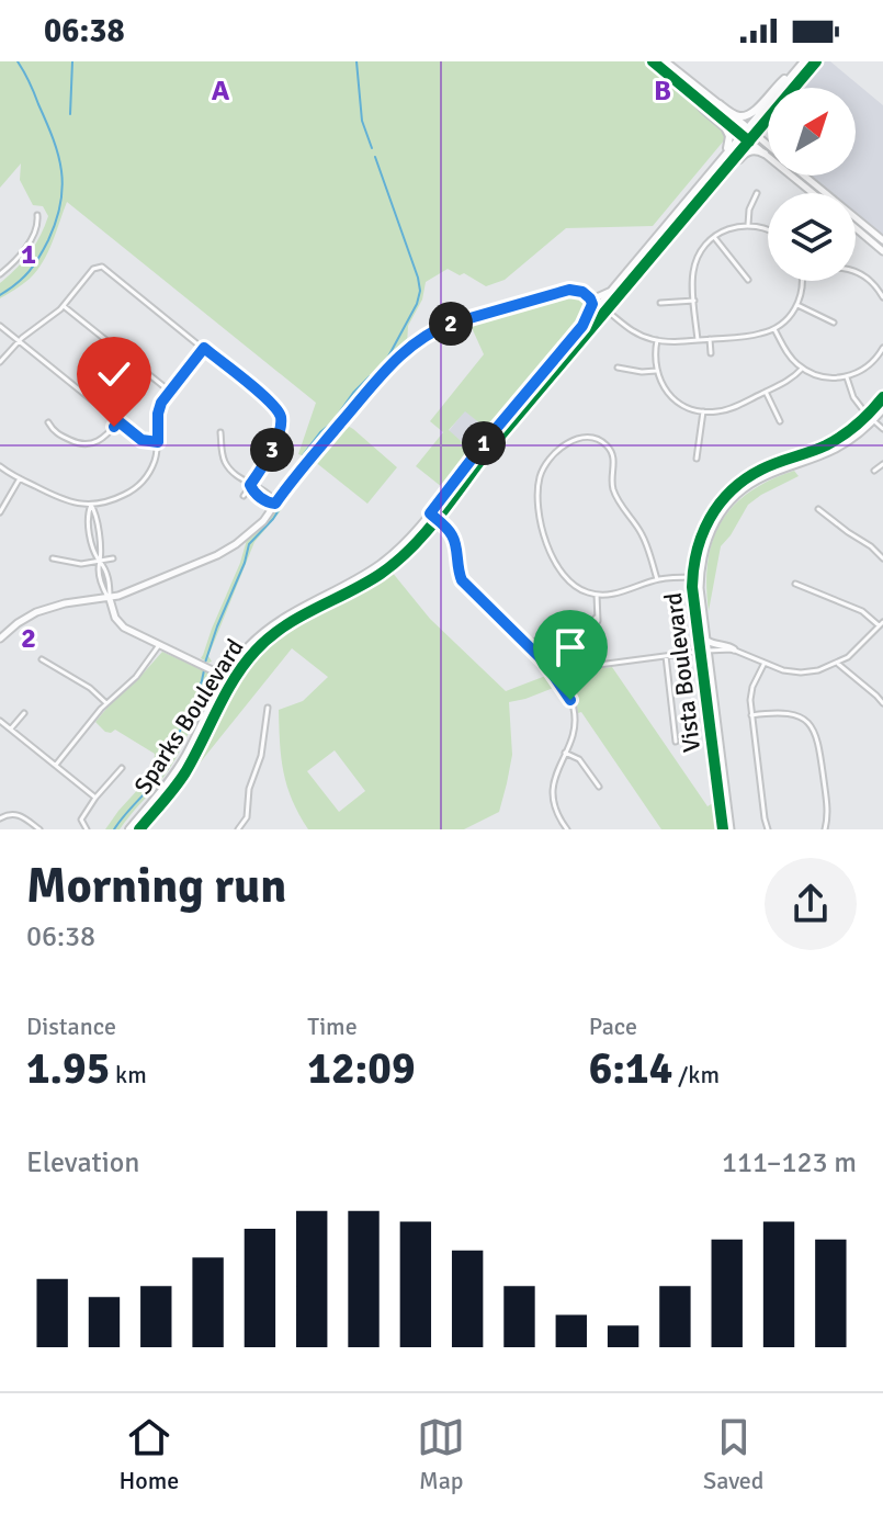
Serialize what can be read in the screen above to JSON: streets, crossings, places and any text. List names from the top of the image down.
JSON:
{
  "streets": {
    "main road": ["Vista Boulevard", "Sparks Boulevard"]
  },
  "north": "top right",
  "page": {
    "status": "06:38",
    "pins": ["2", "1", "3"],
    "heading": ["Morning run", "06:38"],
    "stats": [
      ["Distance", "1.95 km"],
      ["Time", "12:09"],
      ["Pace", "6:14 /km"]
    ],
    "chart": ["Elevation", "111–123 m"],
    "tabs": ["Home", "Map", "Saved"]
  },
  "grid": {
    "columns": ["A", "B"],
    "rows": ["1", "2"]
  }
}
